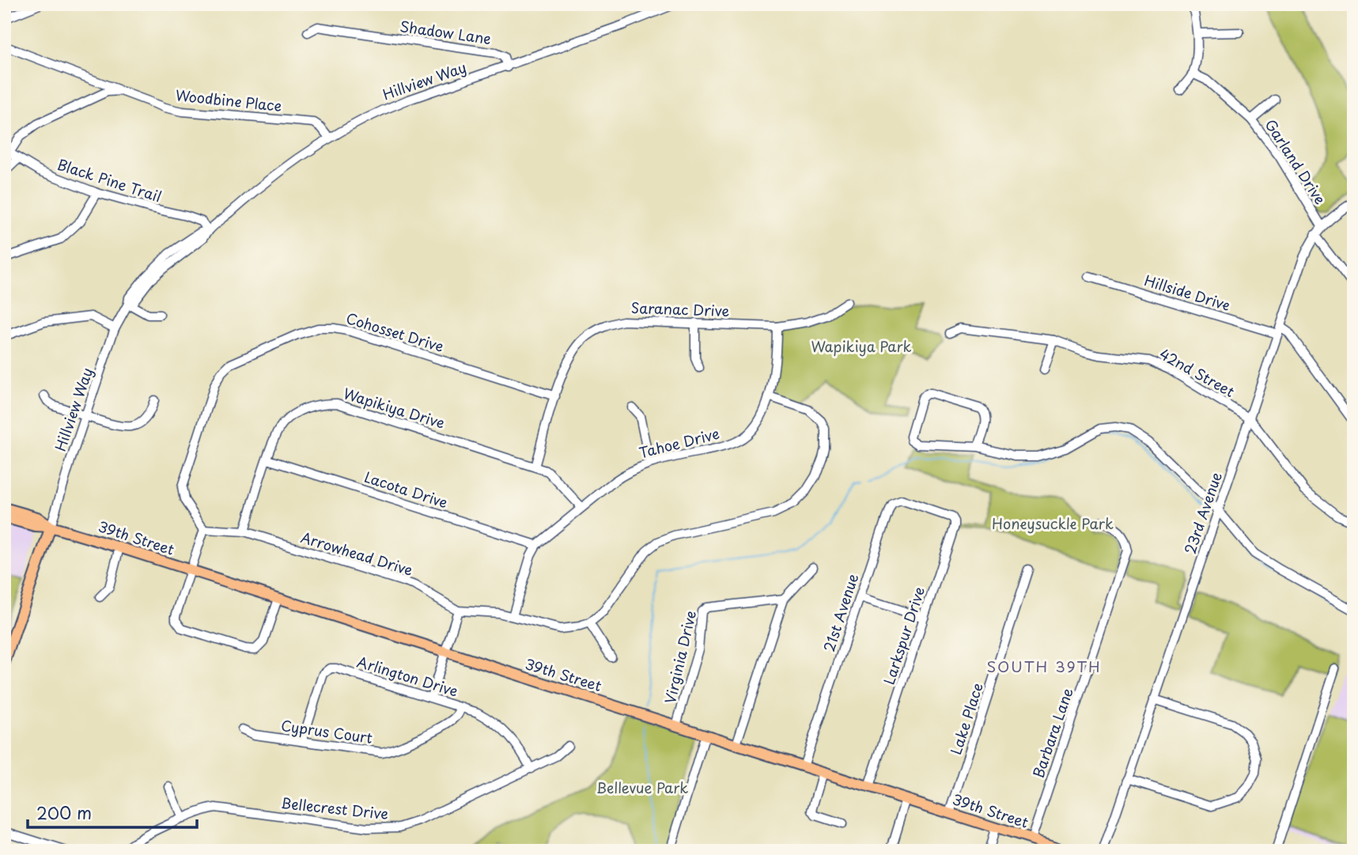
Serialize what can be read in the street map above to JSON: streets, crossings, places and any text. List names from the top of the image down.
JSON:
{
  "streets": {
    "main road": ["39th Street"],
    "street": [
      "Shadow Lane",
      "Hillview Way",
      "Woodbine Place",
      "Garland Drive",
      "Black Pine Trail",
      "Hillside Drive",
      "Saranac Drive",
      "Cohosset Drive",
      "42nd Street",
      "Wapikiya Drive",
      "Tahoe Drive",
      "Lacota Drive",
      "23rd Avenue",
      "Arrowhead Drive",
      "21st Avenue",
      "Larkspur Drive",
      "Virginia Drive",
      "Arlington Drive",
      "Lake Place",
      "Cyprus Court",
      "Barbara Lane",
      "Bellecrest Drive"
    ]
  },
  "crossings": [
    ["Shadow Lane", "Hillview Way"],
    ["Hillview Way", "Woodbine Place"],
    ["Hillview Way", "Black Pine Trail"],
    ["Hillview Way", "39th Street"],
    ["Garland Drive", "23rd Avenue"],
    ["Hillside Drive", "23rd Avenue"],
    ["Saranac Drive", "Cohosset Drive"],
    ["Saranac Drive", "Wapikiya Drive"],
    ["Saranac Drive", "Tahoe Drive"],
    ["42nd Street", "23rd Avenue"],
    ["Wapikiya Drive", "Tahoe Drive"],
    ["Wapikiya Drive", "Lacota Drive"],
    ["Wapikiya Drive", "Arrowhead Drive"],
    ["Tahoe Drive", "Lacota Drive"],
    ["Tahoe Drive", "Arrowhead Drive"],
    ["39th Street", "21st Avenue"],
    ["39th Street", "Larkspur Drive"],
    ["39th Street", "Virginia Drive"],
    ["39th Street", "Lake Place"],
    ["39th Street", "Barbara Lane"],
    ["21st Avenue", "Larkspur Drive"],
    ["Arlington Drive", "Cyprus Court"],
    ["Arlington Drive", "Bellecrest Drive"]
  ],
  "districts": ["SOUTH 39TH"],
  "parks": ["Wapikiya Park", "Honeysuckle Park", "Bellevue Park"],
  "scale_bar": "200 m"
}
